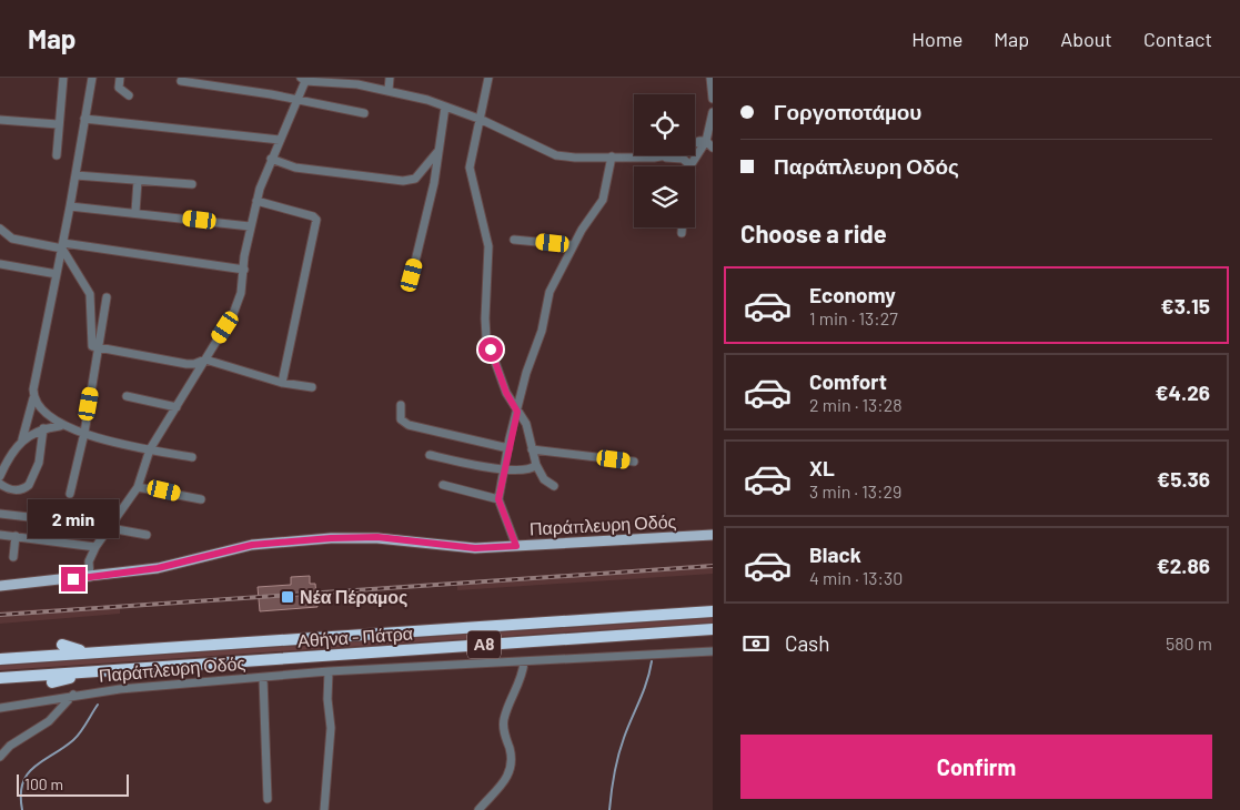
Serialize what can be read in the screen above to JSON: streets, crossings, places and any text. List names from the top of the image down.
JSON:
{
  "streets": {
    "highway": ["Αθήνα - Πάτρα", "Α8"],
    "main road": ["Παράπλευρη Οδός"]
  },
  "places": {
    "transit": ["Νέα Πέραμος"]
  },
  "scale_bar": "100 m",
  "page": {
    "header": "Map",
    "nav": [
      "Home",
      "Map",
      "About",
      "Contact"
    ],
    "banner": ["Γοργοποτάμου", "Παράπλευρη Οδός"],
    "heading": "Choose a ride",
    "list": [
      {
        "name": "Economy",
        "note": "1 min · 13:27",
        "value": "€3.15"
      },
      {
        "name": "Comfort",
        "note": "2 min · 13:28",
        "value": "€4.26"
      },
      {
        "name": "XL",
        "note": "3 min · 13:29",
        "value": "€5.36"
      },
      {
        "name": "Black",
        "note": "4 min · 13:30",
        "value": "€2.86"
      }
    ],
    "bubble": "2 min",
    "pay": ["Cash", "580 m"],
    "buttons": "Confirm",
    "scale": "100 m"
  }
}
